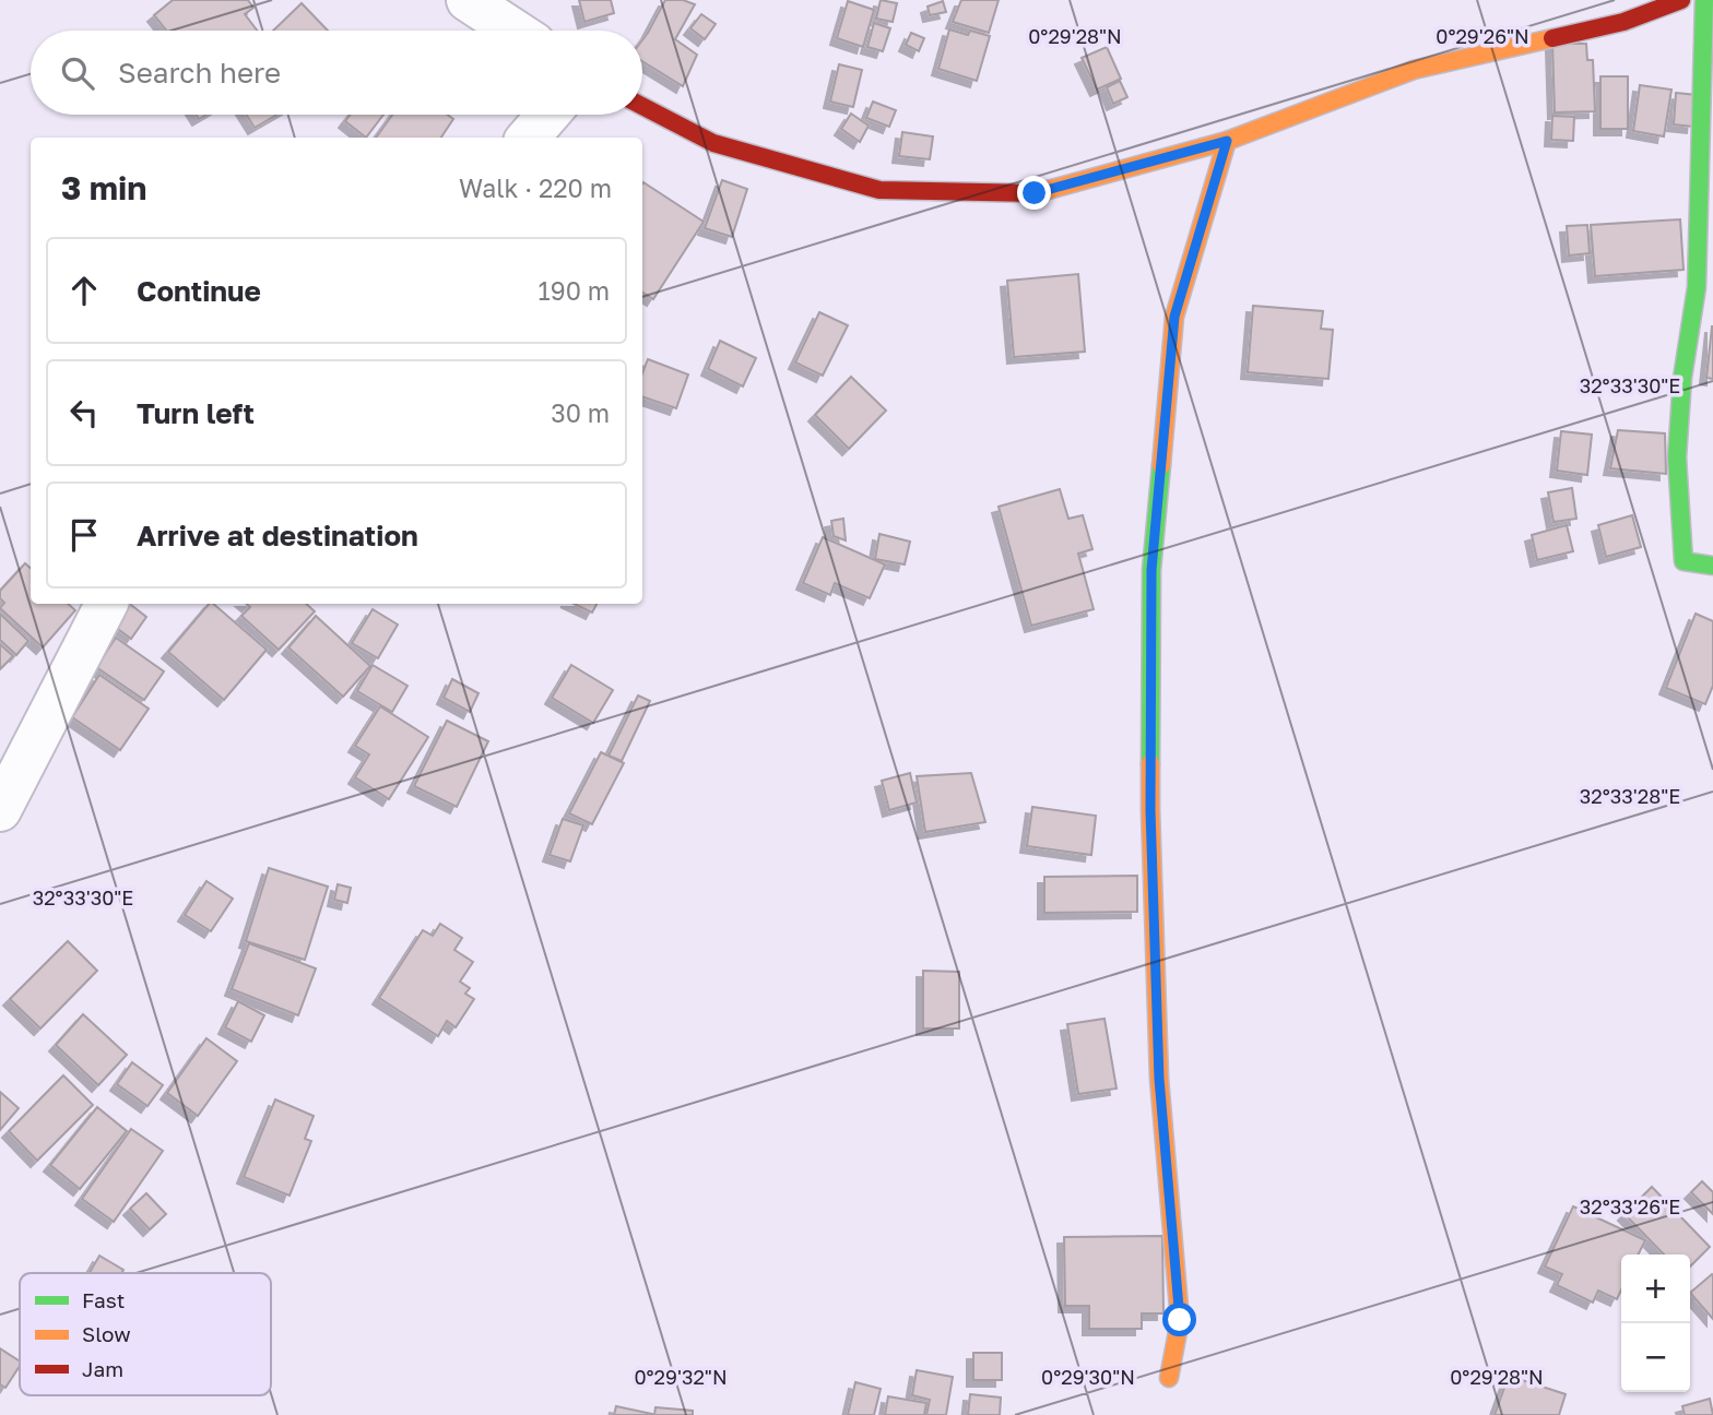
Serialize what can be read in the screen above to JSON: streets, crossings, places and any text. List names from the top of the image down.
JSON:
{
  "legend": ["Fast", "Slow", "Jam"],
  "page": {
    "search": "Search here",
    "heading": ["3 min", "Walk · 220 m"],
    "list": [
      ["Continue", "190 m"],
      ["Turn left", "30 m"],
      "Arrive at destination"
    ],
    "map_buttons": ["+", "−"]
  },
  "coordinates": [
    "0°29'28\"N",
    "0°29'26\"N",
    "32°33'30\"E",
    "32°33'28\"E",
    "32°33'26\"E",
    "0°29'32\"N",
    "0°29'30\"N"
  ]
}
